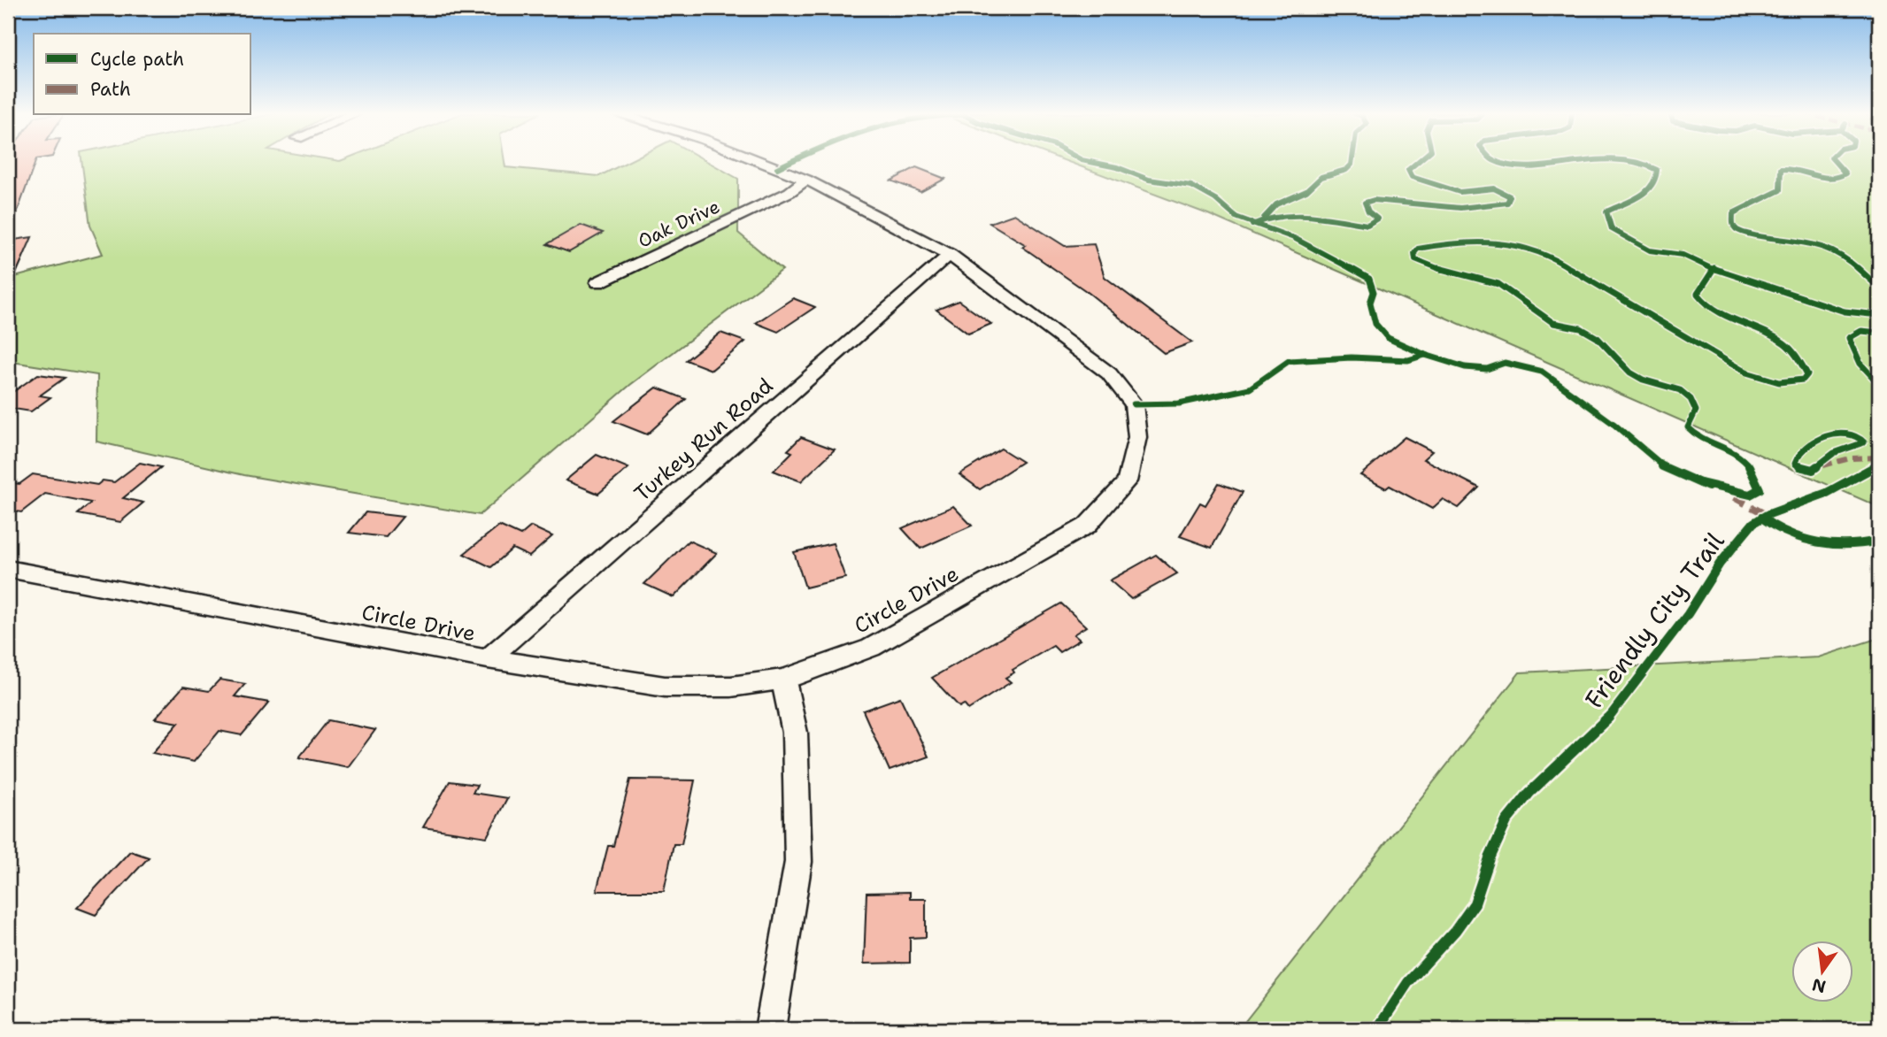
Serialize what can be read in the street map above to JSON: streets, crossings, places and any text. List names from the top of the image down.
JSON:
{
  "streets": {
    "street": ["Oak Drive", "Turkey Run Road", "Circle Drive"],
    "cycle path": ["Friendly City Trail"]
  },
  "crossings": [
    ["Oak Drive", "Circle Drive"],
    ["Turkey Run Road", "Circle Drive"]
  ],
  "legend": ["Cycle path", "Path"],
  "north": "bottom"
}
